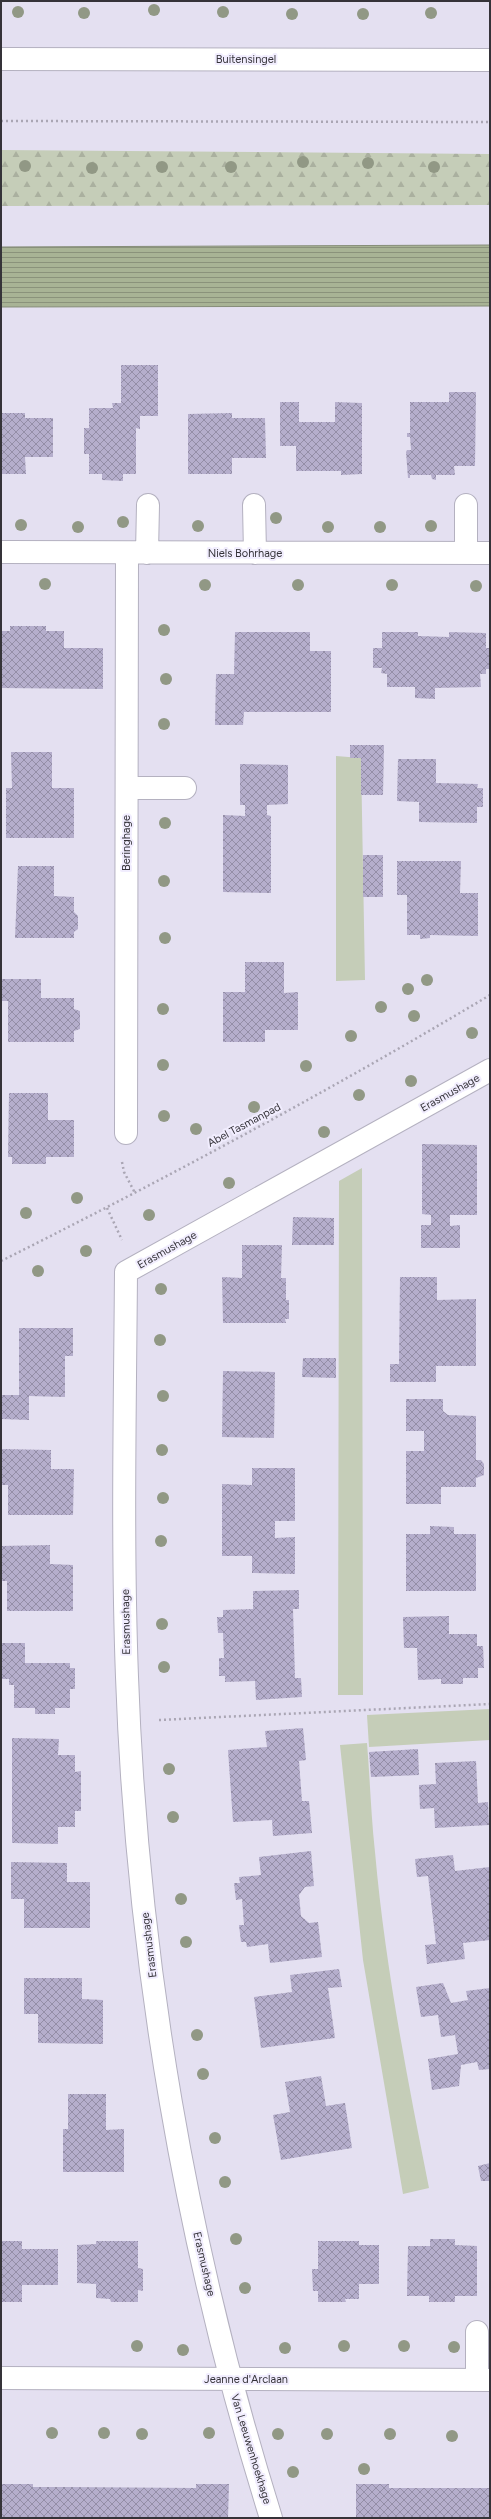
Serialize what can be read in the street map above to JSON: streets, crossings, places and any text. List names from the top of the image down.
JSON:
{
  "streets": {
    "street": [
      "Buitensingel",
      "Niels Bohrhage",
      "Beringhage",
      "Erasmushage",
      "Jeanne d'Arclaan",
      "Van Leeuwenhoekhage"
    ],
    "path": ["Abel Tasmanpad"]
  },
  "crossings": [
    ["Niels Bohrhage", "Beringhage"],
    ["Erasmushage", "Jeanne d'Arclaan"],
    ["Erasmushage", "Van Leeuwenhoekhage"],
    ["Jeanne d'Arclaan", "Van Leeuwenhoekhage"]
  ]
}
